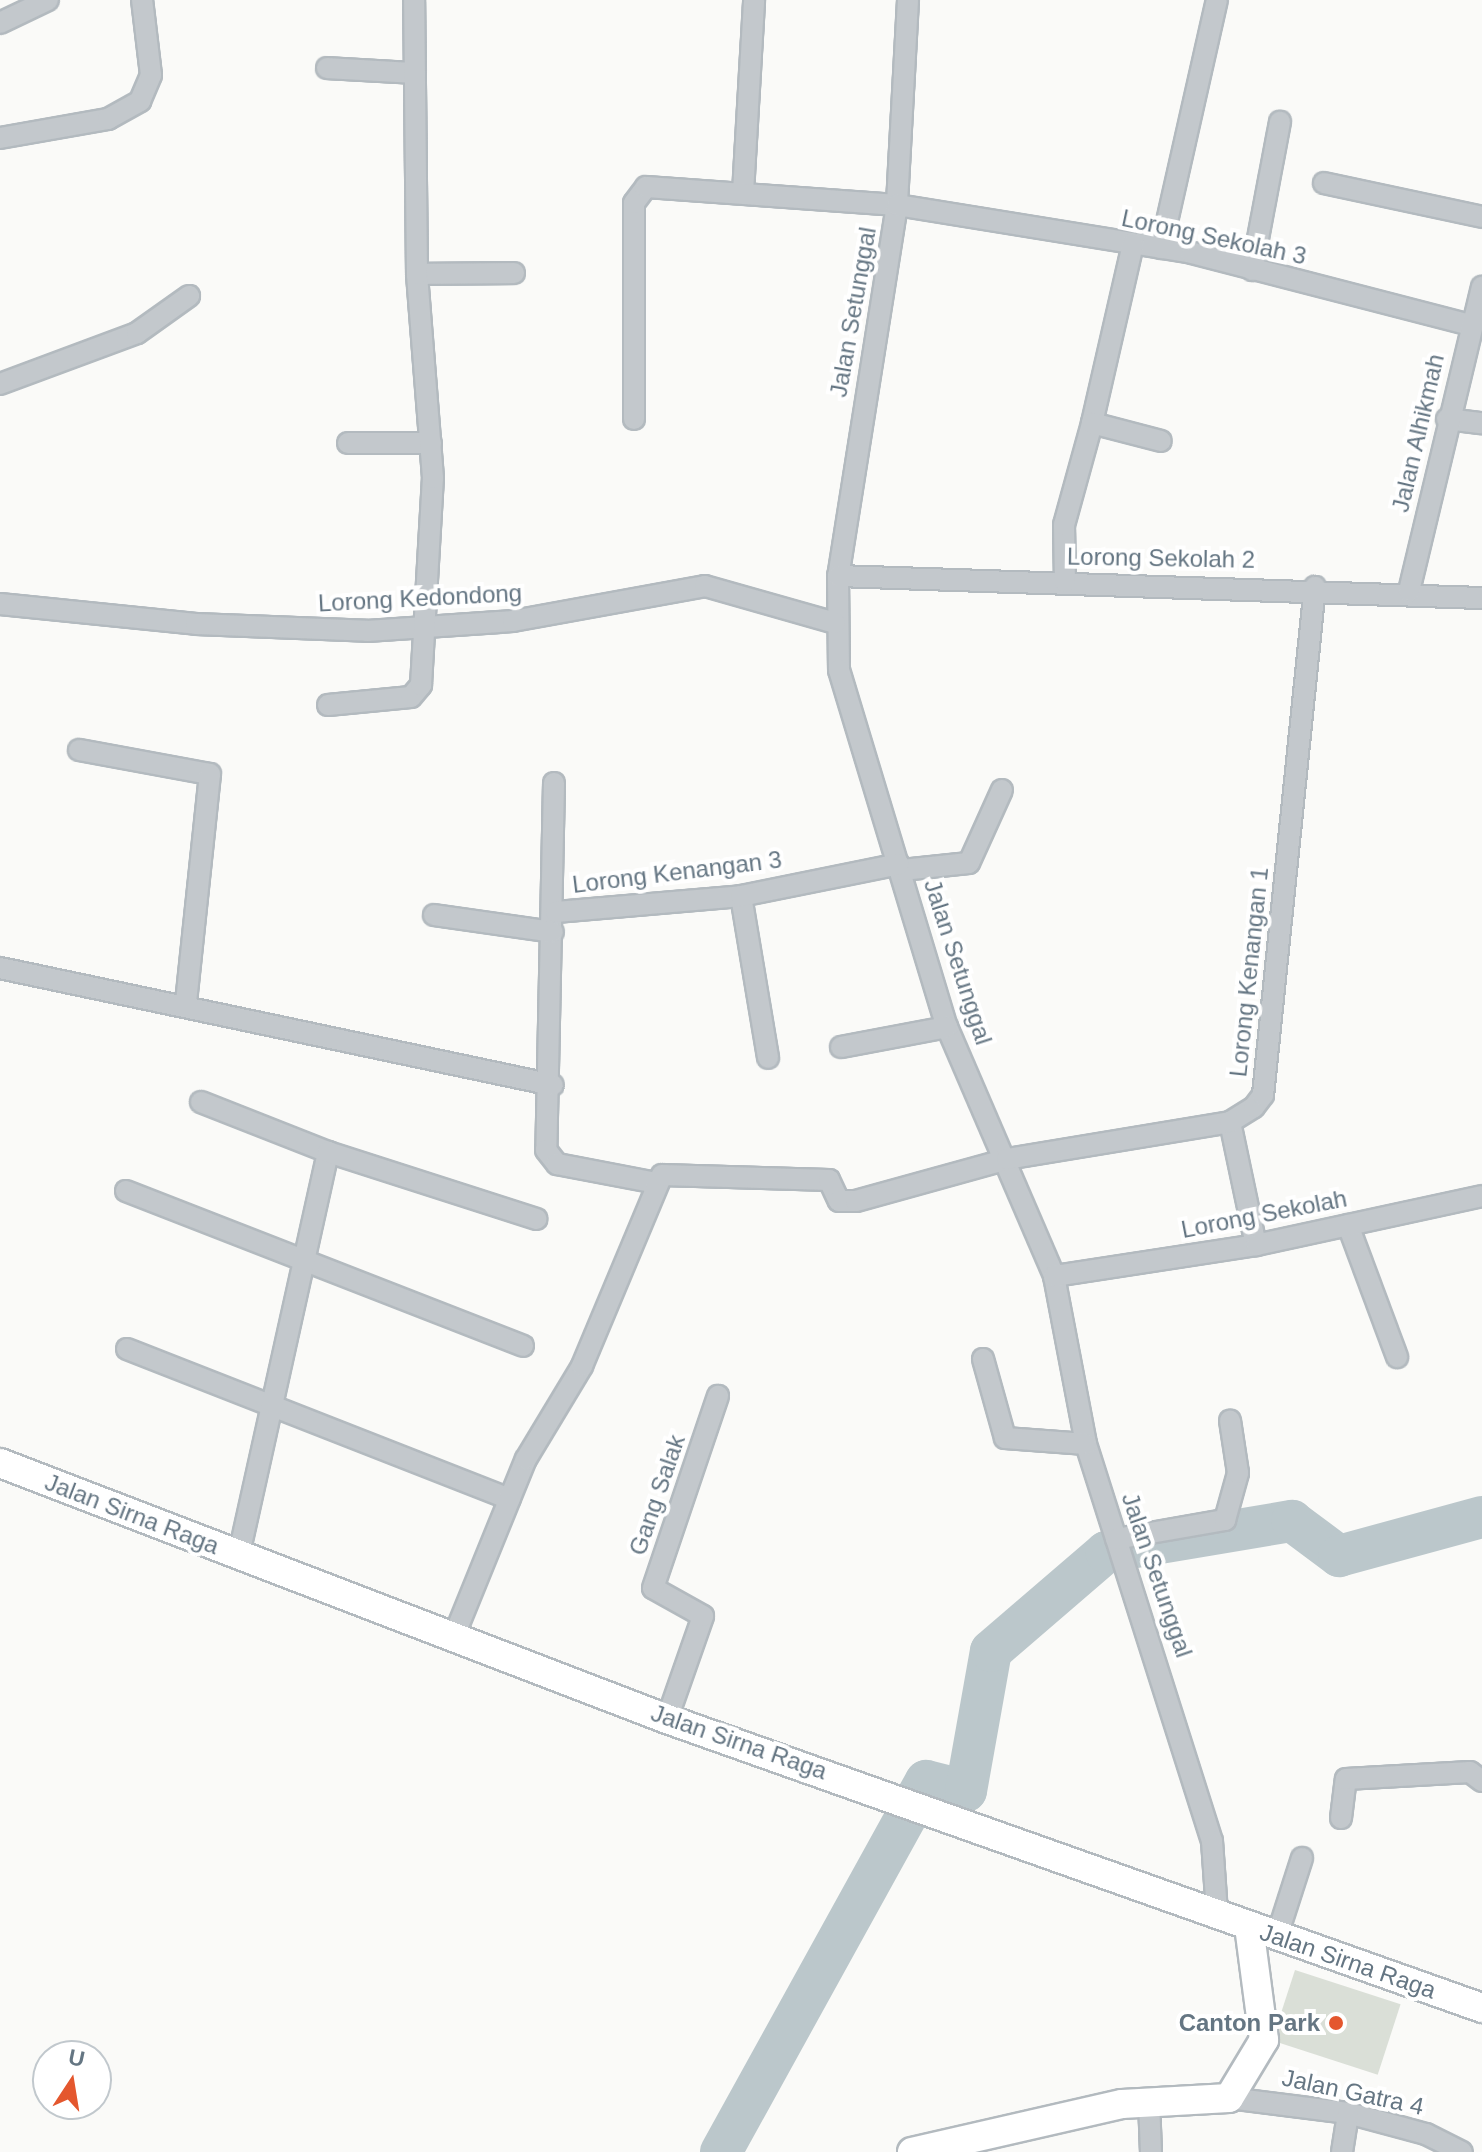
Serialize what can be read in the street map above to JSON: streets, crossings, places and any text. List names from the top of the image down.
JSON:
{
  "streets": {
    "street": [
      "Lorong Sekolah 3",
      "Jalan Setunggal",
      "Jalan Alhikmah",
      "Lorong Sekolah 2",
      "Lorong Kedondong",
      "Lorong Kenangan 3",
      "Lorong Kenangan 1",
      "Lorong Sekolah",
      "Gang Salak",
      "Jalan Sirna Raga",
      "Jalan Gatra 4"
    ]
  },
  "crossings": [
    ["Lorong Sekolah 3", "Jalan Setunggal"],
    ["Lorong Sekolah 3", "Jalan Alhikmah"],
    ["Jalan Setunggal", "Lorong Sekolah 2"],
    ["Jalan Setunggal", "Lorong Kedondong"],
    ["Jalan Setunggal", "Lorong Kenangan 3"],
    ["Jalan Setunggal", "Lorong Kenangan 1"],
    ["Jalan Setunggal", "Lorong Sekolah"],
    ["Jalan Setunggal", "Jalan Sirna Raga"],
    ["Jalan Alhikmah", "Lorong Sekolah 2"],
    ["Lorong Sekolah 2", "Lorong Kenangan 1"],
    ["Gang Salak", "Jalan Sirna Raga"]
  ],
  "places": ["Canton Park"],
  "north": "top"
}
